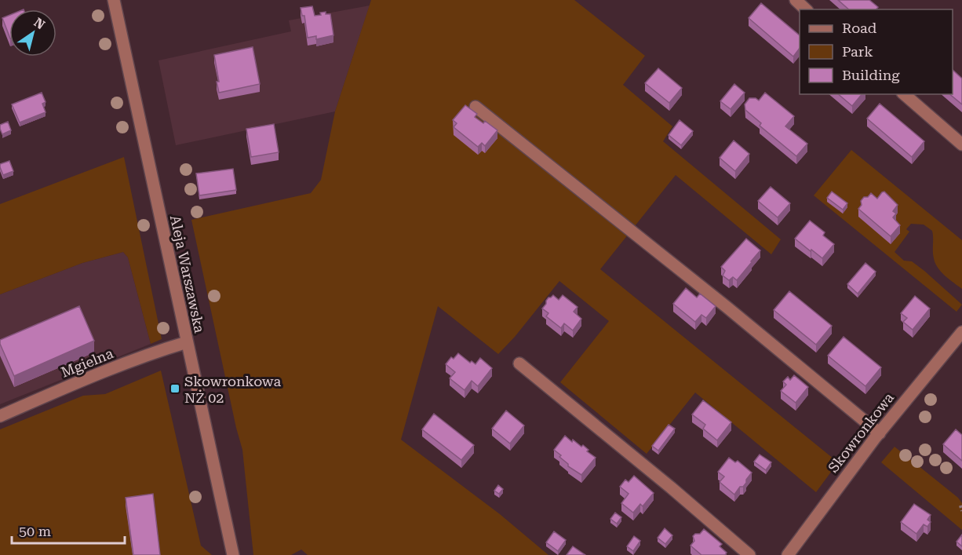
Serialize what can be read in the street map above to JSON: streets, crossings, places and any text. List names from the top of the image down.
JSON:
{
  "streets": {
    "street": ["Aleja Warszawska", "Mgielna", "Skowronkowa"]
  },
  "crossings": [
    ["Aleja Warszawska", "Mgielna"]
  ],
  "places": {
    "transit": ["Skowronkowa NŻ 02"]
  },
  "legend": ["Road", "Park", "Building"],
  "scale_bar": "50 m",
  "north": "top right"
}
